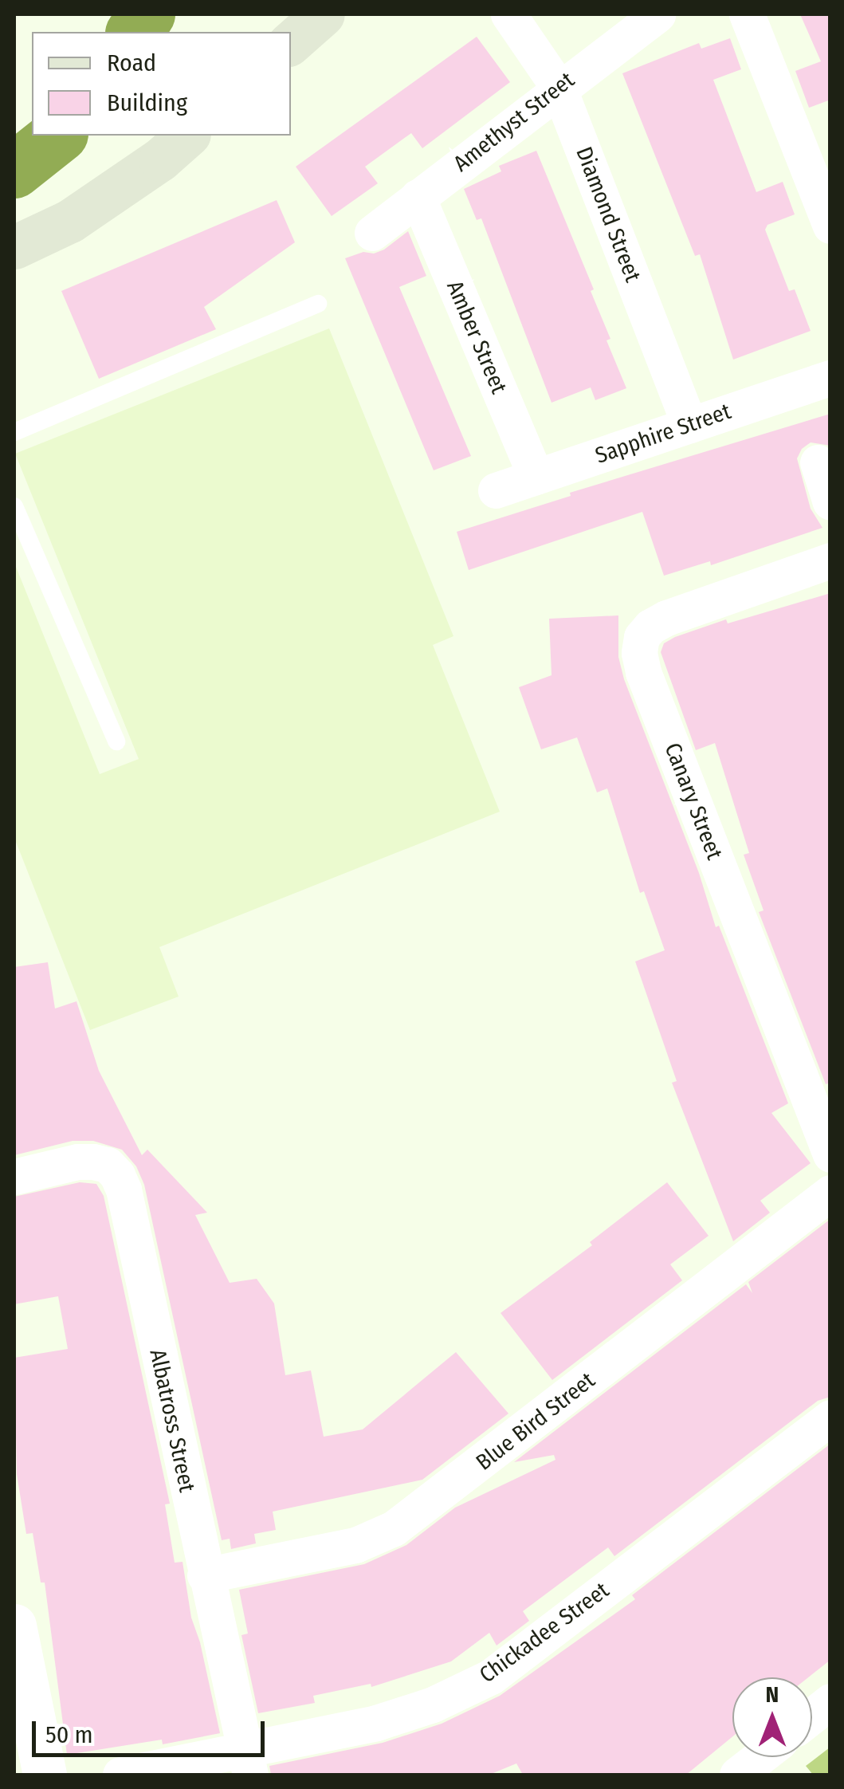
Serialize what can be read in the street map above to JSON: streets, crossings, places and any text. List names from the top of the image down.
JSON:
{
  "streets": {
    "street": [
      "Amethyst Street",
      "Diamond Street",
      "Amber Street",
      "Sapphire Street",
      "Canary Street",
      "Albatross Street",
      "Blue Bird Street",
      "Chickadee Street"
    ]
  },
  "crossings": [
    ["Amethyst Street", "Diamond Street"],
    ["Amethyst Street", "Amber Street"],
    ["Diamond Street", "Sapphire Street"],
    ["Amber Street", "Sapphire Street"],
    ["Albatross Street", "Blue Bird Street"],
    ["Albatross Street", "Chickadee Street"]
  ],
  "legend": ["Road", "Building"],
  "scale_bar": "50 m",
  "north": "top"
}
